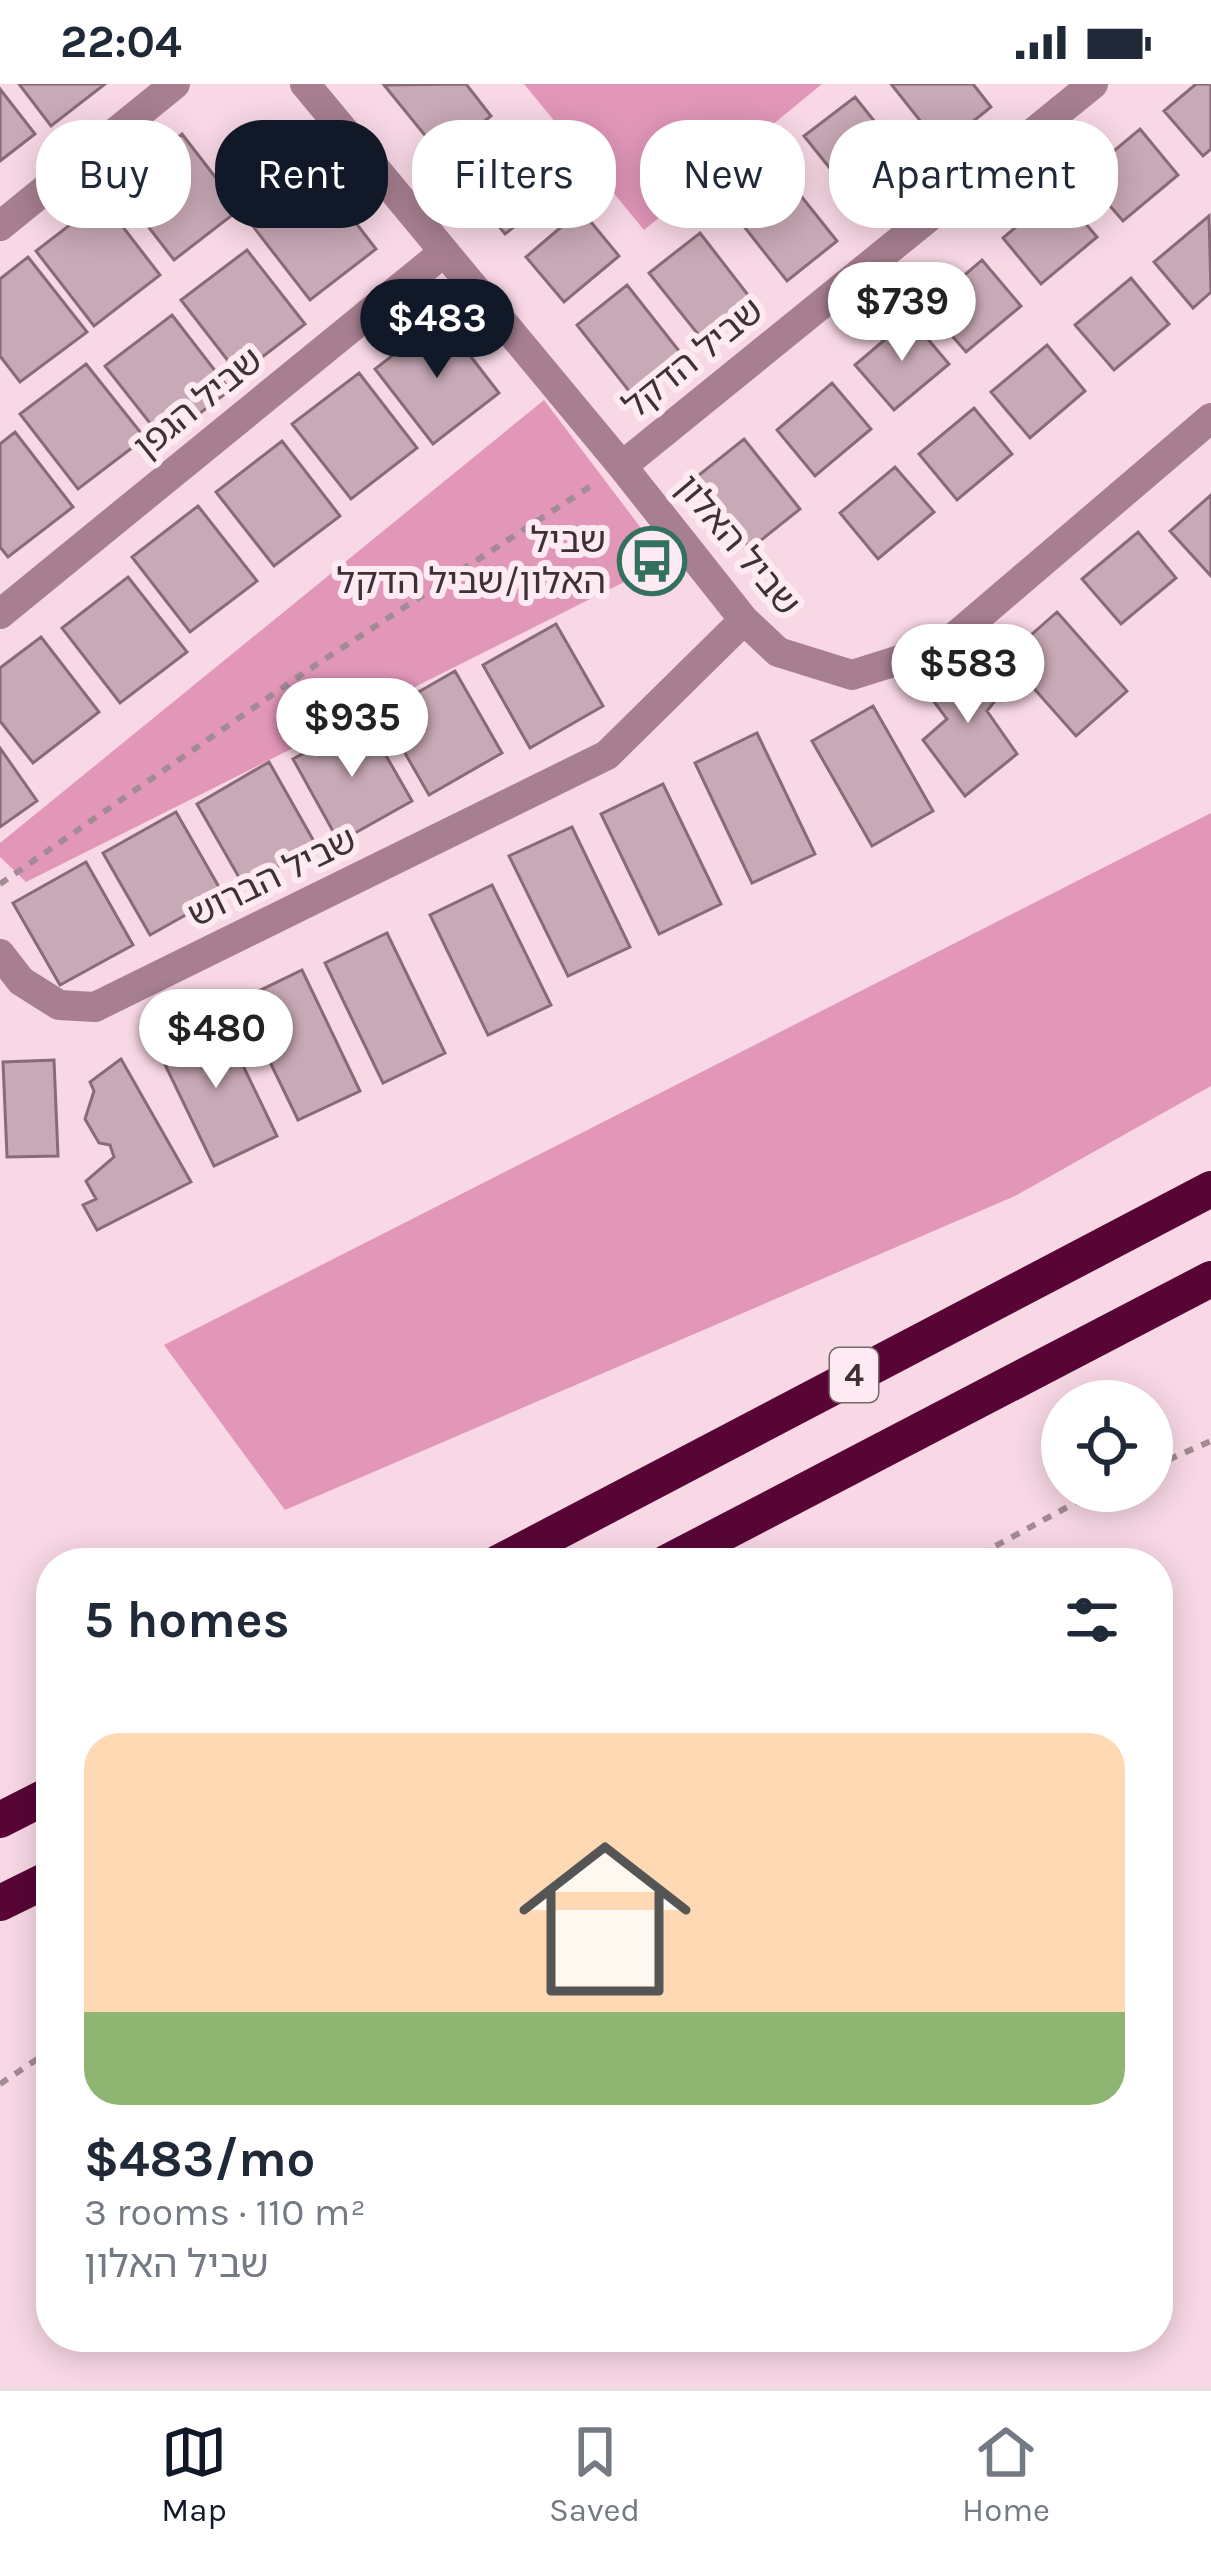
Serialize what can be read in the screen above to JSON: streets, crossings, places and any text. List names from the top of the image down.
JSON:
{
  "streets": {
    "highway": ["4"],
    "street": [
      "שביל הדקל",
      "שביל הגפן",
      "שביל האלון",
      "שביל הברוש"
    ]
  },
  "crossings": [
    ["שביל הדקל", "שביל האלון"],
    ["שביל הגפן", "שביל האלון"],
    ["שביל האלון", "שביל הברוש"]
  ],
  "places": {
    "bus stop": ["שביל האלון/שביל הדקל"]
  },
  "page": {
    "status": "22:04",
    "chip": [
      "Buy",
      "Rent",
      "Filters",
      "New",
      "Apartment"
    ],
    "price": [
      "$739",
      "$483",
      "$583",
      "$935",
      "$480"
    ],
    "heading": "5 homes",
    "list": [
      {
        "name": "$483/mo",
        "note": "3 rooms · 110 m² · שביל האלון"
      }
    ],
    "tabs": ["Map", "Saved", "Home"]
  }
}
